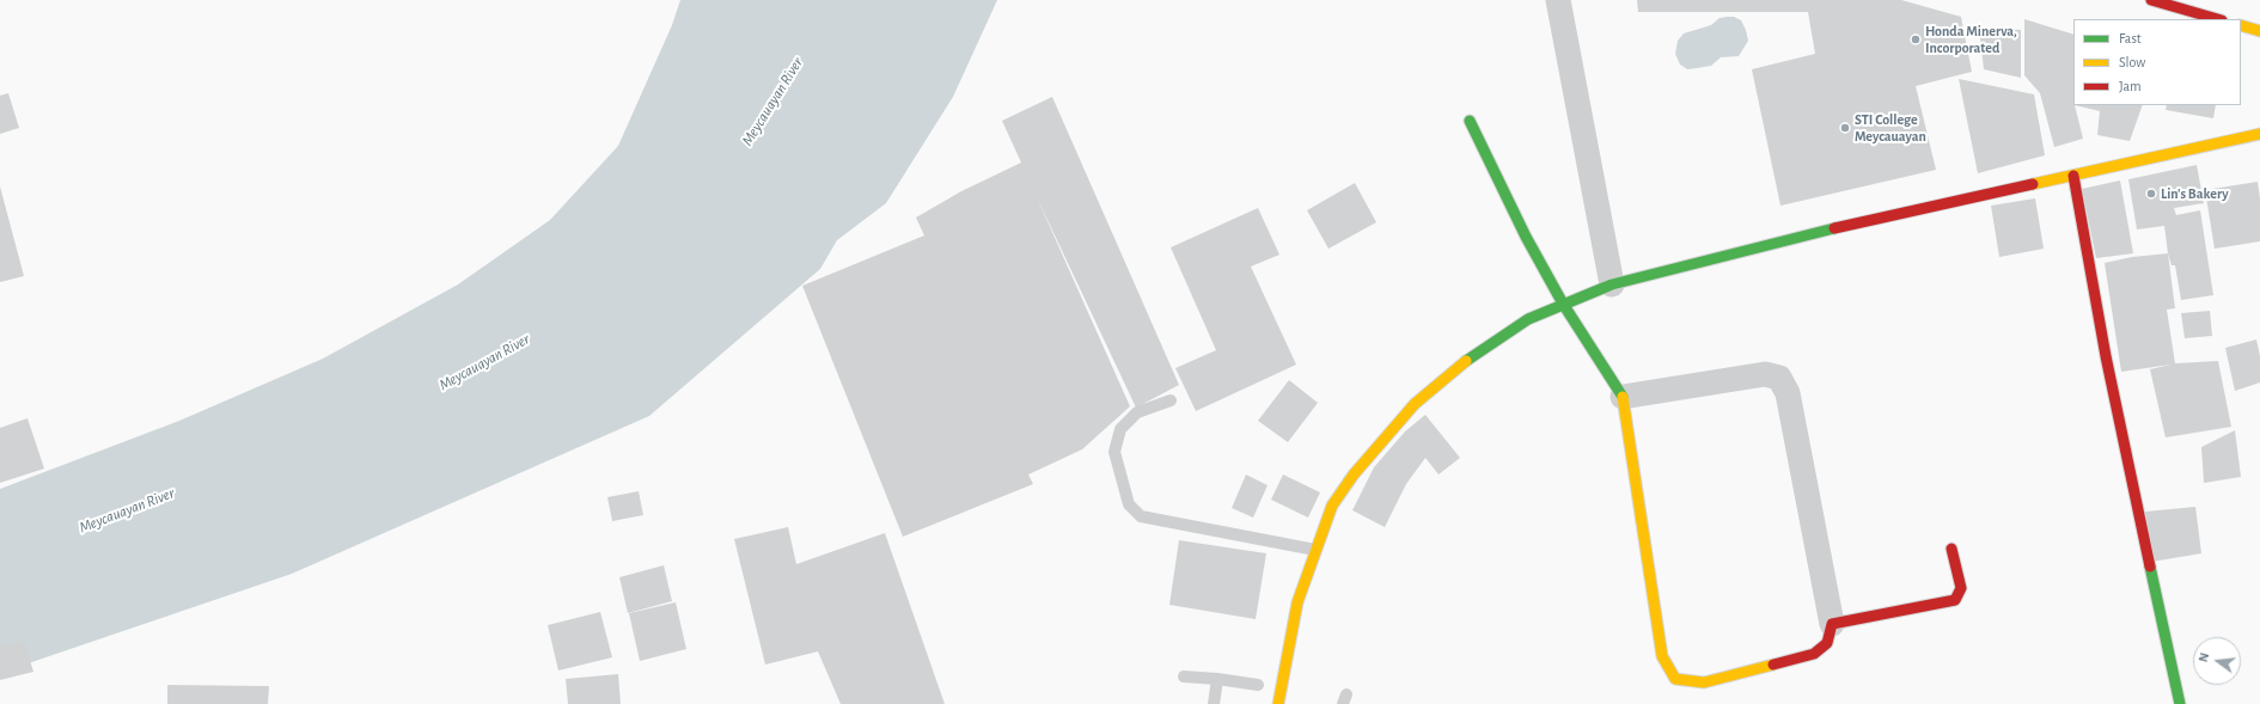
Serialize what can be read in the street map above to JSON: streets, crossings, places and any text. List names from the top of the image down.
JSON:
{
  "water": ["Meycauayan River"],
  "places": ["Honda Minerva, Incorporated", "STI College Meycauayan", "Lin's Bakery"],
  "legend": ["Fast", "Slow", "Jam"],
  "north": "left"
}
